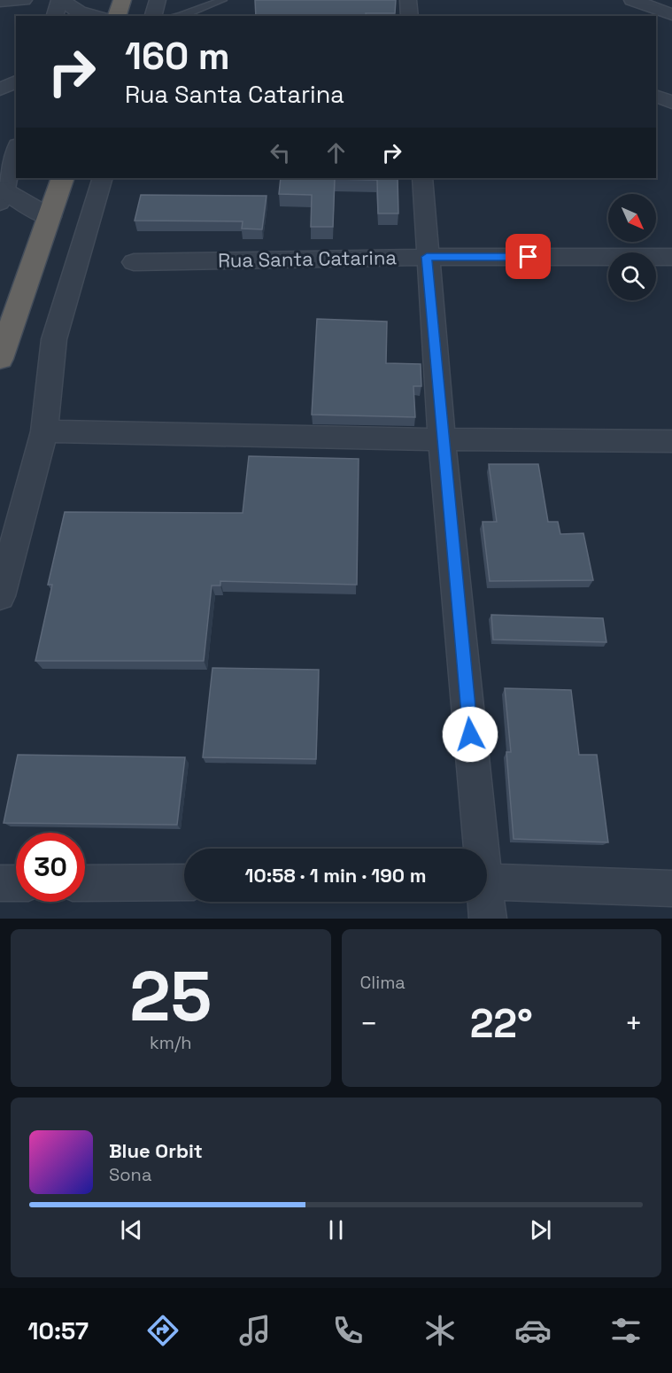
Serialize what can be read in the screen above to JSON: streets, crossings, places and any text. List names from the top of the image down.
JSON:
{
  "streets": {
    "street": ["Rua Santa Catarina"]
  },
  "north": "bottom right",
  "page": {
    "turn": ["160 m", "Rua Santa Catarina"],
    "limit": "30",
    "trip": "10:58 · 1 min · 190 m",
    "tile": [
      ["25", "km/h"],
      "Clima"
    ],
    "heat": ["−", "22°", "+"],
    "song": ["Blue Orbit", "Sona"],
    "tabs": "10:57"
  }
}
